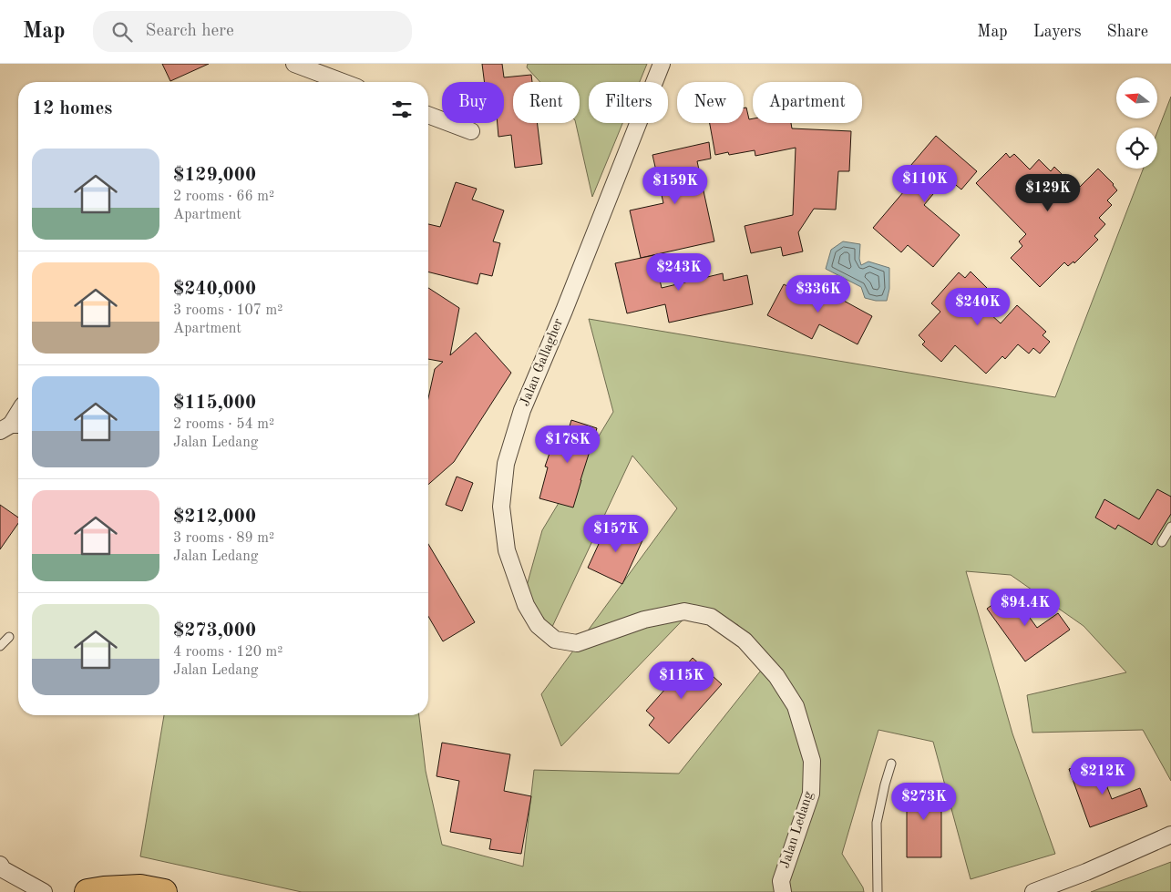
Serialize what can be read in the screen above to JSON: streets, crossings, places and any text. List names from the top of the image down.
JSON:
{
  "streets": {
    "street": ["Jalan Gallagher", "Jalan Ledang"]
  },
  "crossings": [
    ["Jalan Gallagher", "Jalan Ledang"]
  ],
  "north": "left",
  "page": {
    "header": "Map",
    "search": "Search here",
    "nav": ["Map", "Layers", "Share"],
    "chip": [
      "Buy",
      "Rent",
      "Filters",
      "New",
      "Apartment"
    ],
    "heading": "12 homes",
    "list": [
      {
        "name": "$129,000",
        "note": "2 rooms · 66 m² · Apartment"
      },
      {
        "name": "$240,000",
        "note": "3 rooms · 107 m² · Apartment"
      },
      {
        "name": "$115,000",
        "note": "2 rooms · 54 m² · Jalan Ledang"
      },
      {
        "name": "$212,000",
        "note": "3 rooms · 89 m² · Jalan Ledang"
      },
      {
        "name": "$273,000",
        "note": "4 rooms · 120 m² · Jalan Ledang"
      }
    ],
    "price": [
      "$110K",
      "$159K",
      "$129K",
      "$243K",
      "$336K",
      "$240K",
      "$178K",
      "$157K",
      "$94.4K",
      "$115K",
      "$212K",
      "$273K"
    ]
  }
}
